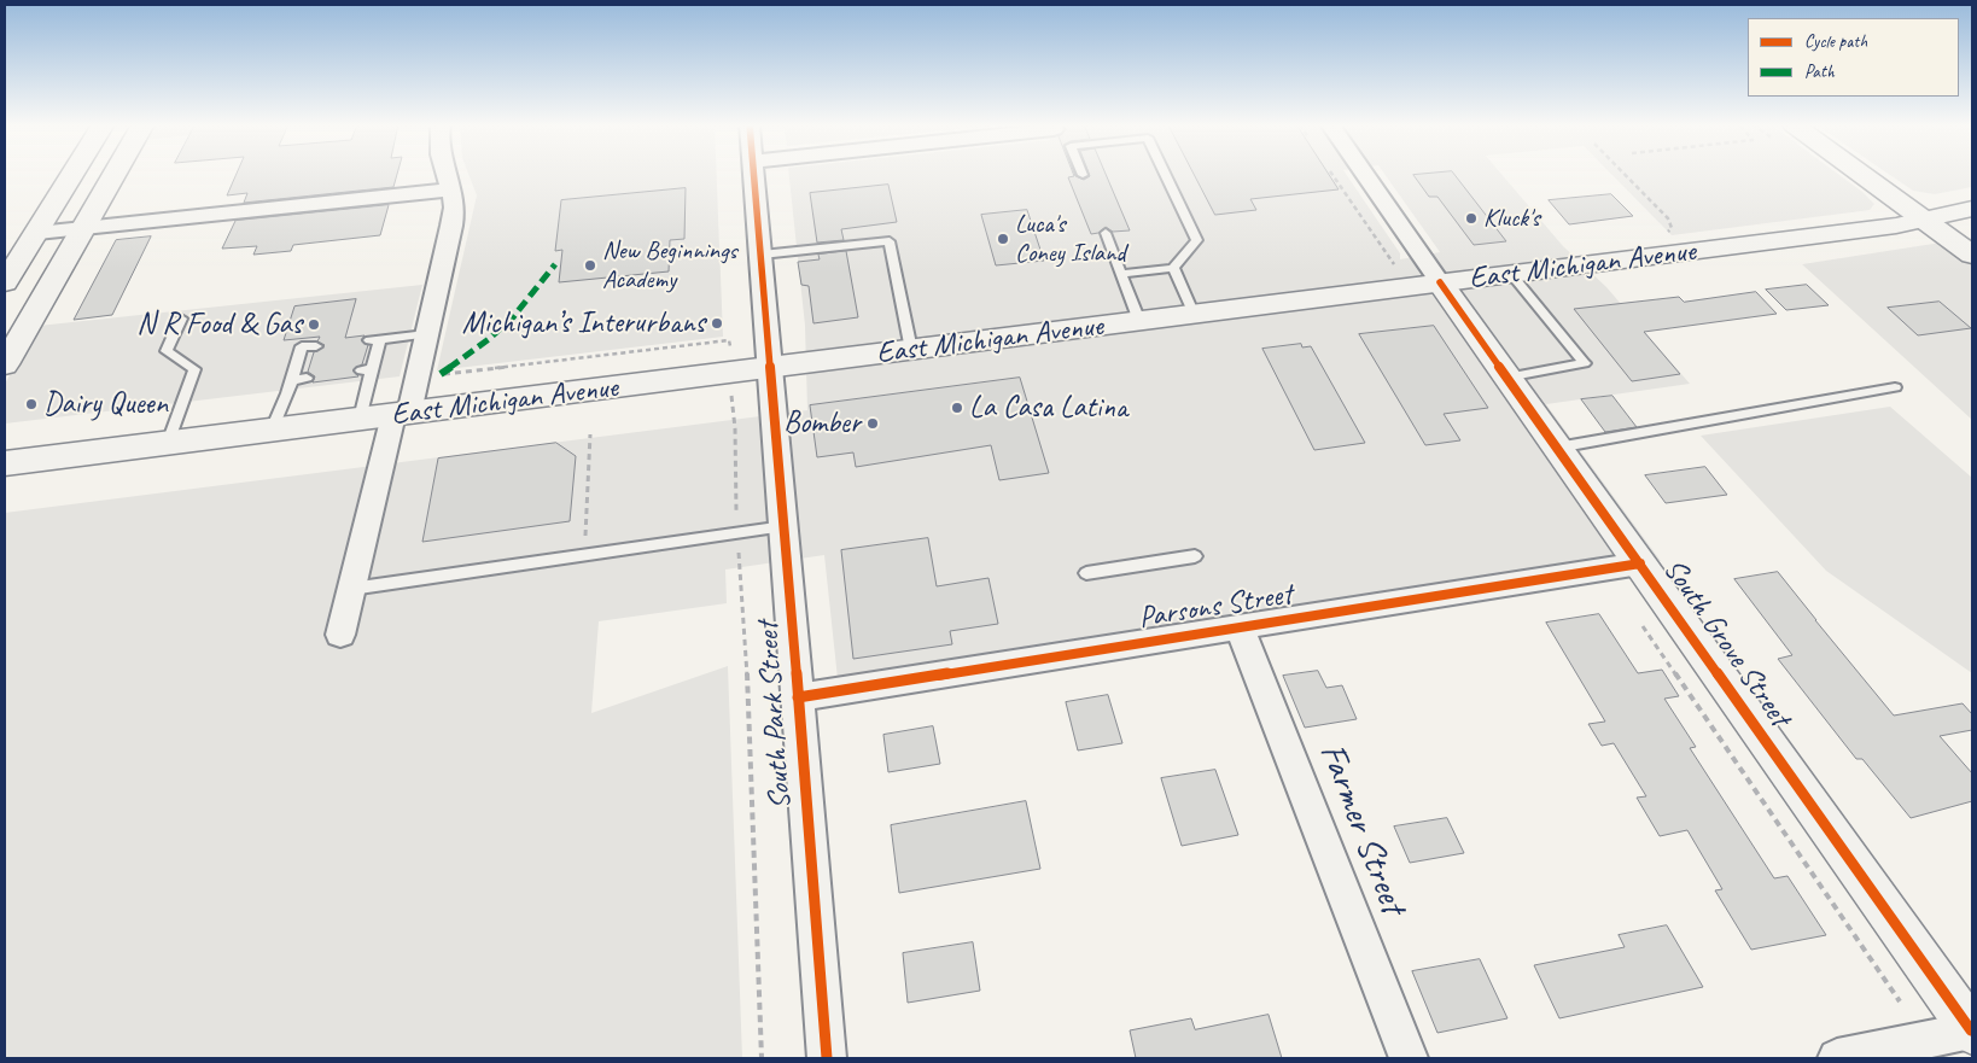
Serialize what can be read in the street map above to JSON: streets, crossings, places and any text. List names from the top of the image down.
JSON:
{
  "streets": {
    "main road": ["East Michigan Avenue", "South Grove Street"],
    "street": ["Parsons Street", "South Park Street", "Farmer Street"]
  },
  "crossings": [
    ["East Michigan Avenue", "South Grove Street"],
    ["East Michigan Avenue", "South Park Street"],
    ["Parsons Street", "South Grove Street"],
    ["Parsons Street", "South Park Street"],
    ["Parsons Street", "Farmer Street"]
  ],
  "places": [
    "Kluck's",
    "Luca's Coney Island",
    "New Beginnings Academy",
    "Michigan’s Interurbans",
    "N R Food & Gas",
    "Dairy Queen",
    "La Casa Latina",
    "Bomber"
  ],
  "legend": ["Cycle path", "Path"]
}
